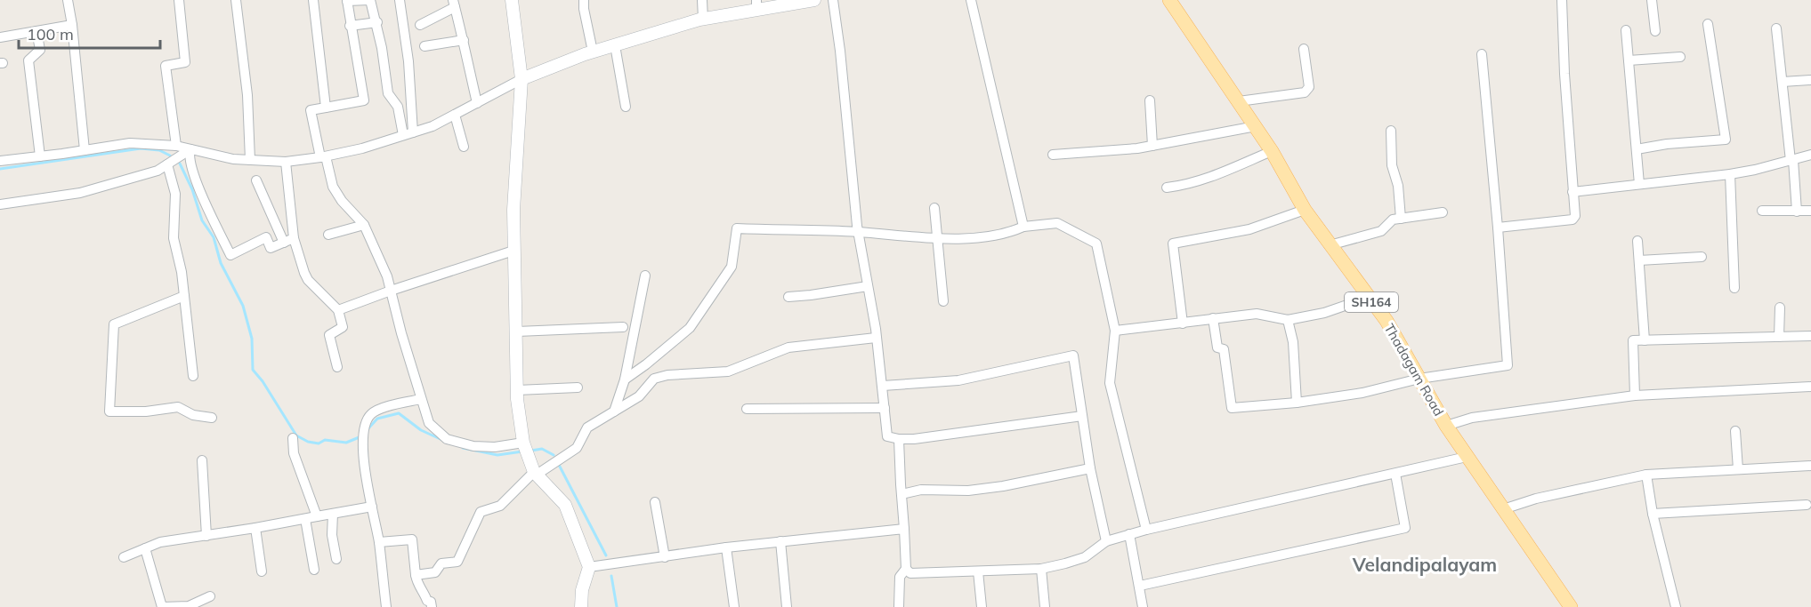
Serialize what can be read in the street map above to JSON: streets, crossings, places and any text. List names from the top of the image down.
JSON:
{
  "streets": {
    "main road": ["SH164", "Thadagam Road"]
  },
  "districts": ["Velandipalayam"],
  "scale_bar": "100 m"
}
